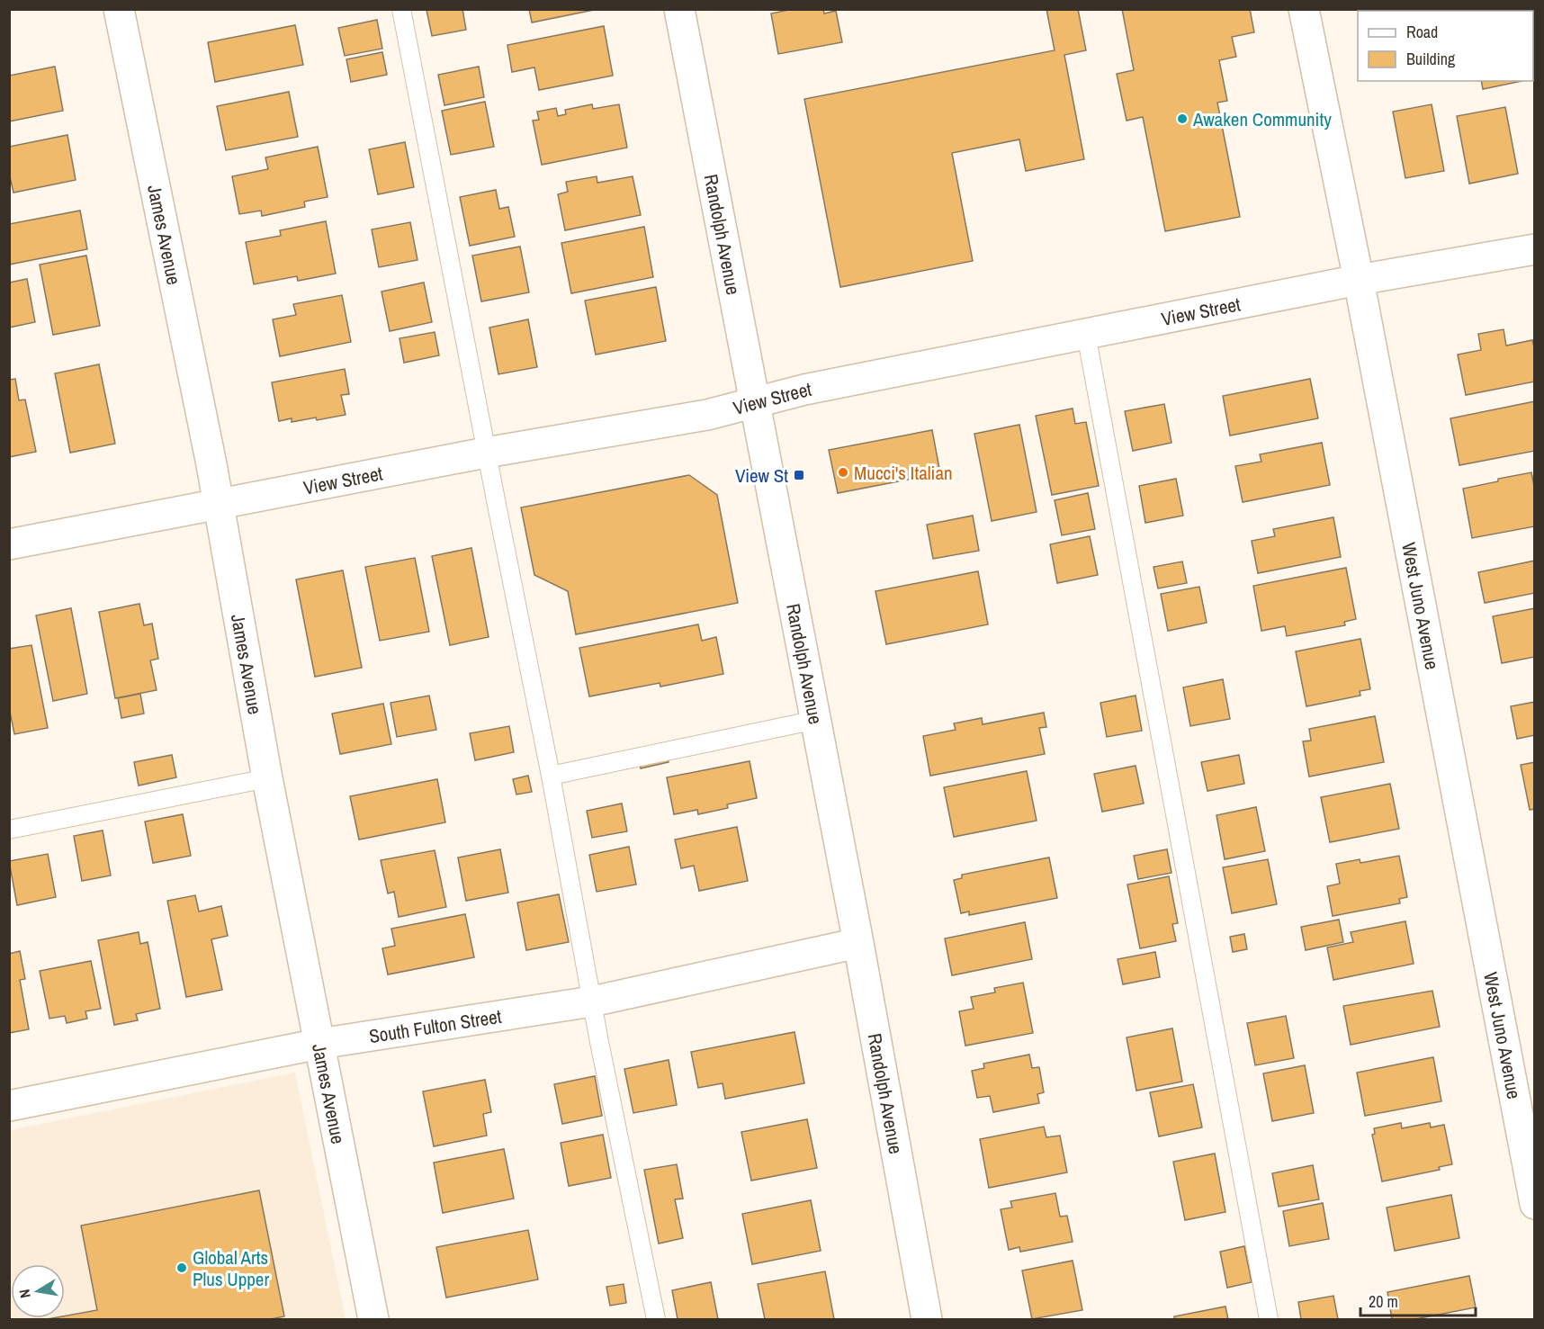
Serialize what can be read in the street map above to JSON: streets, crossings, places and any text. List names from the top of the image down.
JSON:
{
  "streets": {
    "street": [
      "James Avenue",
      "Randolph Avenue",
      "View Street",
      "West Juno Avenue",
      "South Fulton Street"
    ]
  },
  "crossings": [
    ["James Avenue", "View Street"],
    ["James Avenue", "South Fulton Street"],
    ["Randolph Avenue", "View Street"],
    ["Randolph Avenue", "South Fulton Street"],
    ["View Street", "West Juno Avenue"]
  ],
  "places": {
    "other": ["Awaken Community", "Mucci's Italian", "Global Arts Plus Upper"],
    "transit": ["View St"]
  },
  "legend": ["Road", "Building"],
  "scale_bar": "20 m",
  "north": "left"
}
